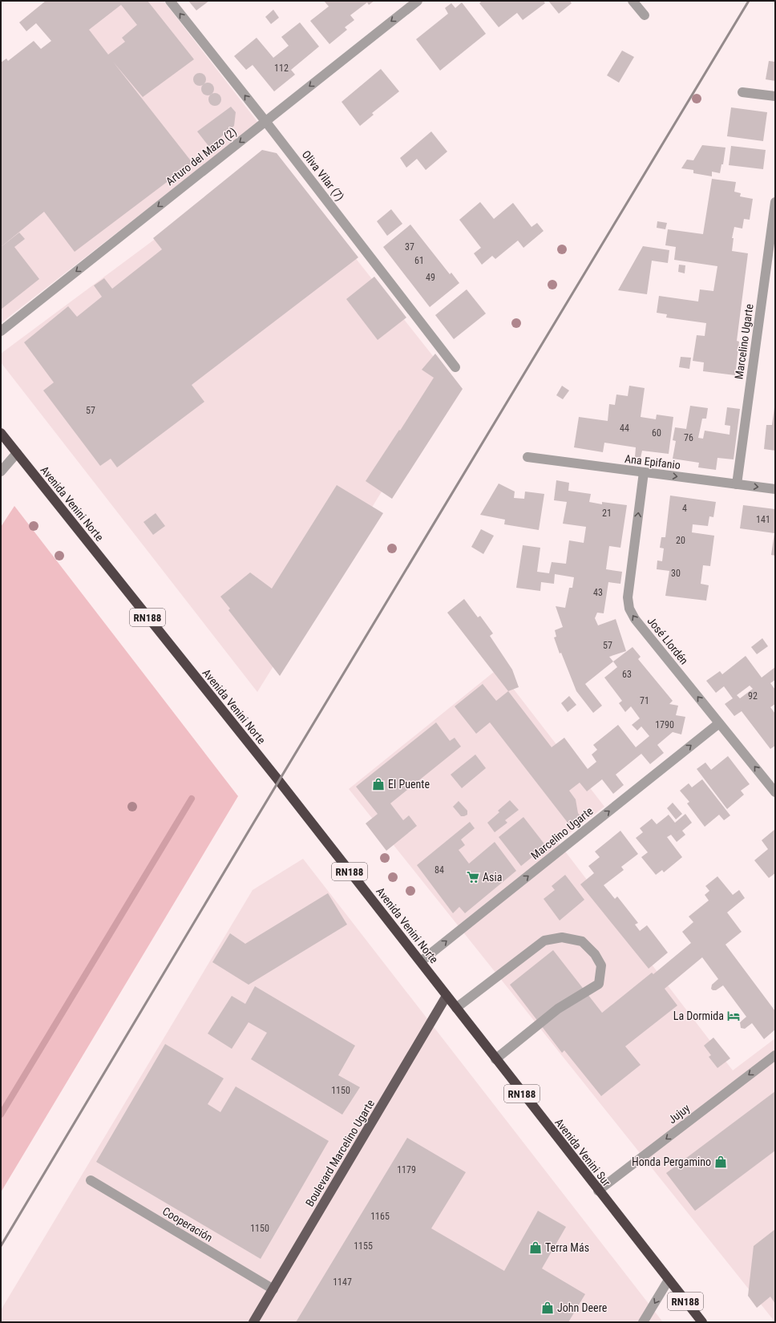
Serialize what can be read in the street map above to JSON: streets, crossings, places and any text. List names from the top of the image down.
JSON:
{
  "streets": {
    "highway": ["Avenida Venini Norte", "RN188", "Avenida Venini Sur"],
    "main road": ["Boulevard Marcelino Ugarte"],
    "street": [
      "Arturo del Mazo (2)",
      "Oliva Vilar (7)",
      "Marcelino Ugarte",
      "Ana Epifanio",
      "José Llordén",
      "Jujuy",
      "Cooperación"
    ]
  },
  "crossings": [
    ["Arturo del Mazo (2)", "Oliva Vilar (7)"],
    ["Marcelino Ugarte", "Ana Epifanio"],
    ["Marcelino Ugarte", "Avenida Venini Norte"],
    ["Marcelino Ugarte", "José Llordén"],
    ["Ana Epifanio", "José Llordén"],
    ["Avenida Venini Norte", "Avenida Venini Sur"],
    ["Avenida Venini Norte", "Boulevard Marcelino Ugarte"],
    ["Jujuy", "Avenida Venini Sur"],
    ["Avenida Venini Sur", "Boulevard Marcelino Ugarte"],
    ["Boulevard Marcelino Ugarte", "Cooperación"]
  ],
  "one_way": [
    "Arturo del Mazo (2)",
    "Marcelino Ugarte",
    "Ana Epifanio",
    "José Llordén",
    "Jujuy"
  ],
  "places": {
    "shop": [
      "El Puente",
      "Honda Pergamino",
      "Terra Más",
      "John Deere"
    ],
    "supermarket": ["Asia"],
    "hotel": ["La Dormida"]
  },
  "house_numbers": [
    "112",
    "37",
    "61",
    "49",
    "57",
    "44",
    "60",
    "76",
    "4",
    "21",
    "141",
    "20",
    "30",
    "43",
    "57",
    "63",
    "92",
    "71",
    "1790",
    "84",
    "1150",
    "1179",
    "1165",
    "1150",
    "1155",
    "1147"
  ]
}
